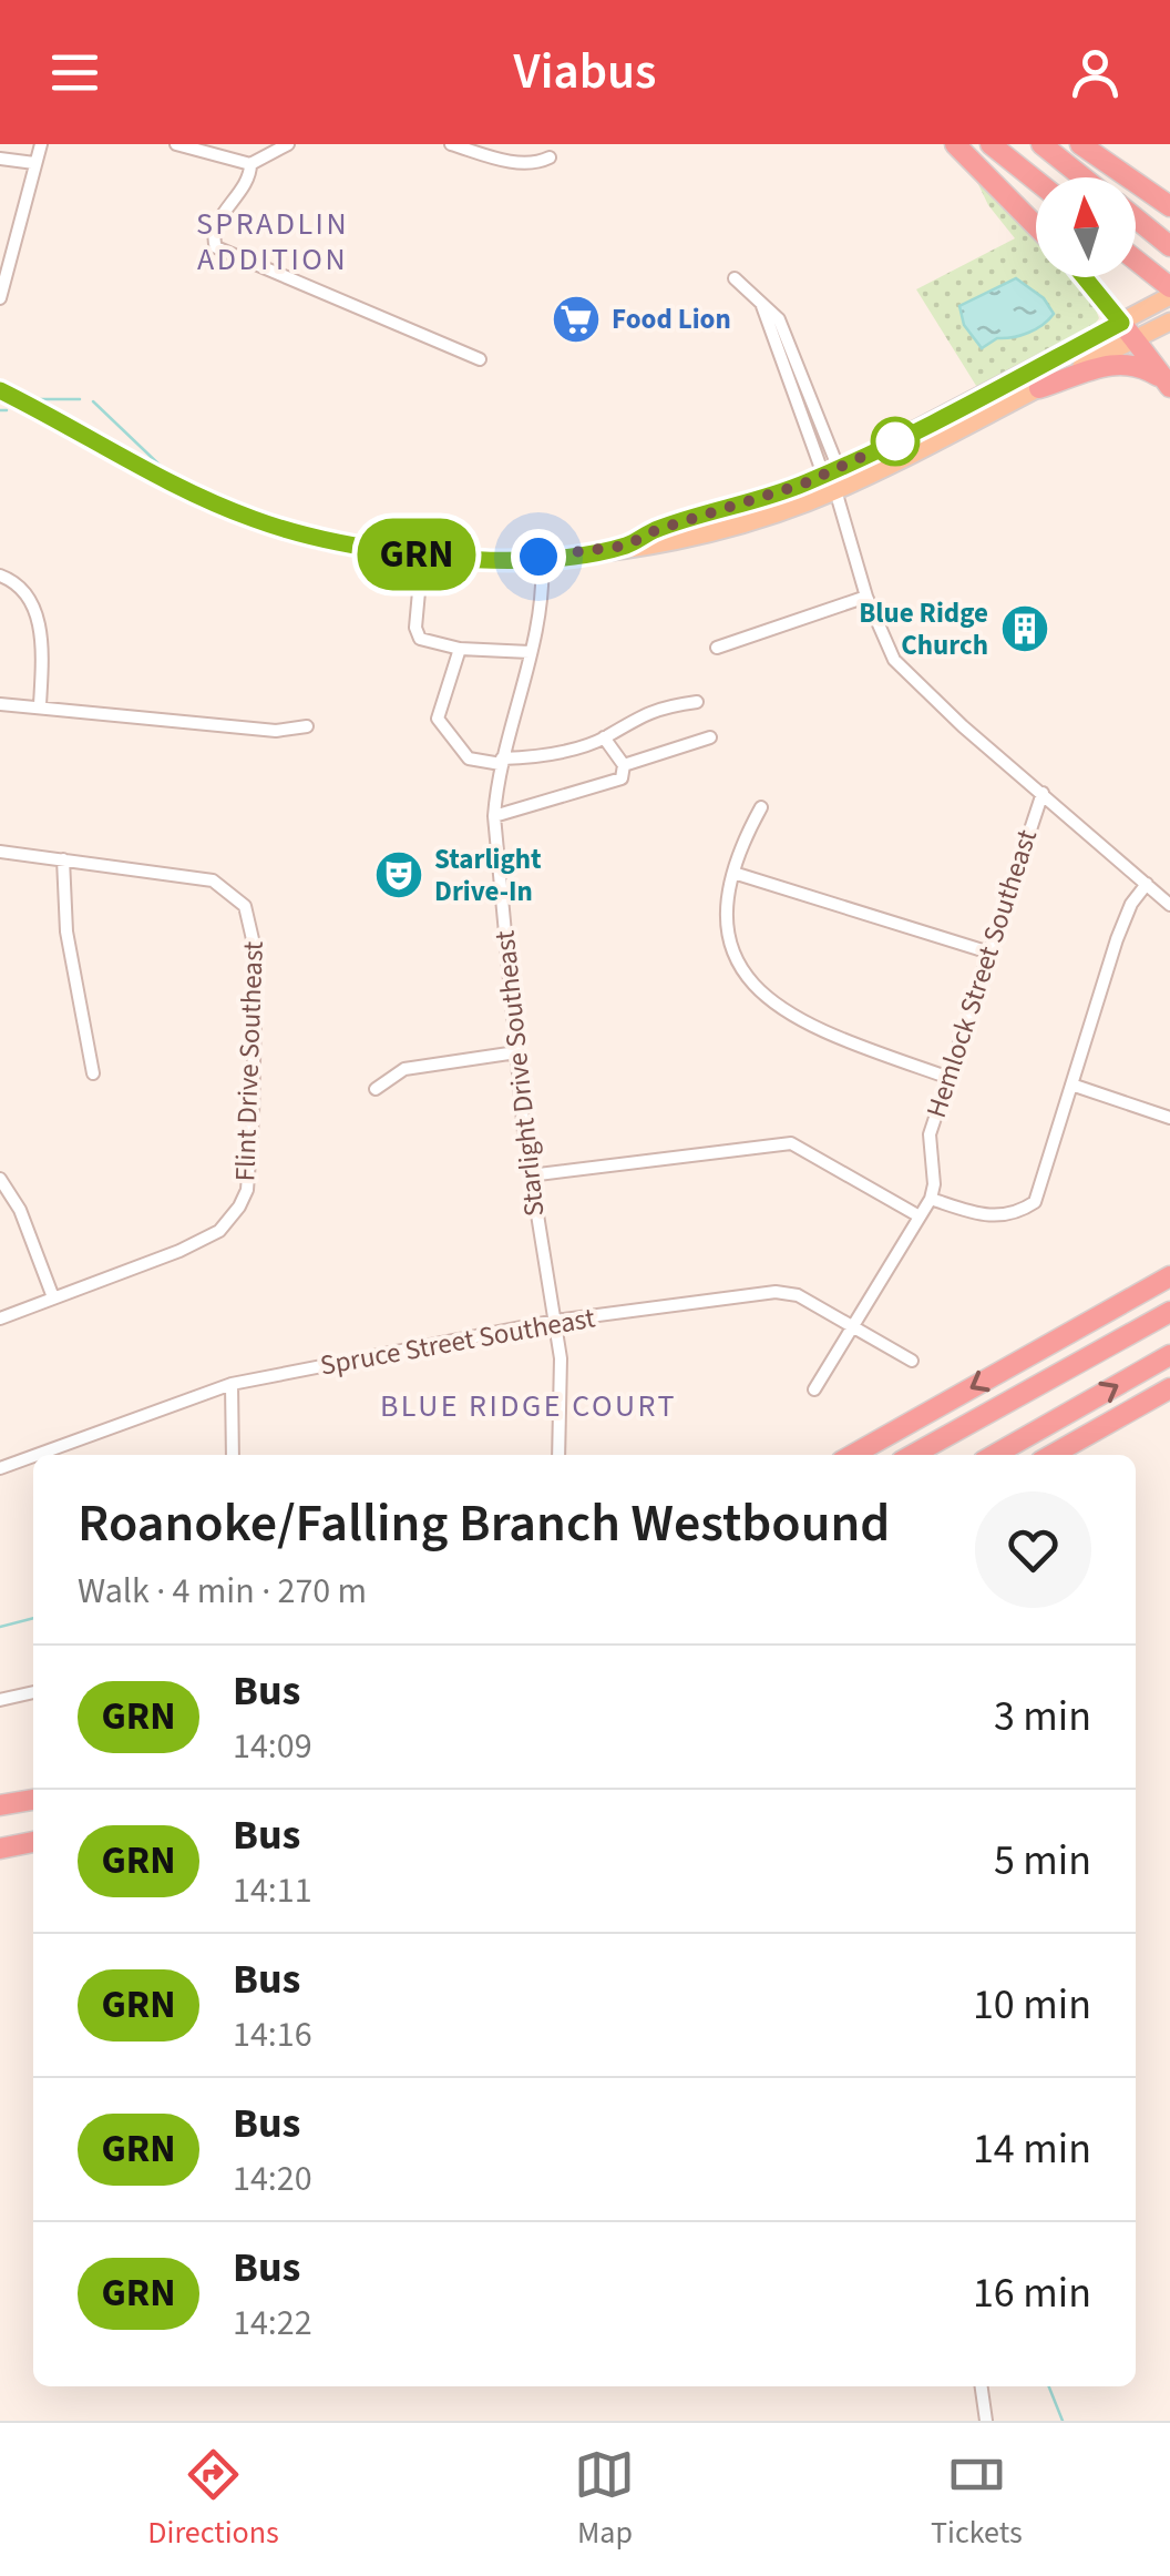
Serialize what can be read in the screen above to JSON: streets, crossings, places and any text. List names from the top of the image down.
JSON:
{
  "streets": {
    "street": [
      "Hemlock Street Southeast",
      "Flint Drive Southeast",
      "Starlight Drive Southeast",
      "Spruce Street Southeast"
    ]
  },
  "crossings": [
    ["Starlight Drive Southeast", "Spruce Street Southeast"]
  ],
  "districts": ["SPRADLIN ADDITION", "BLUE RIDGE COURT"],
  "places": {
    "supermarket": ["Food Lion"],
    "building": ["Blue Ridge Church"],
    "theatre": ["Starlight Drive-In"]
  },
  "lines": ["bus line GRN"],
  "north": "top",
  "page": {
    "header": "Viabus",
    "on_map": "GRN",
    "heading": ["Roanoke/Falling Branch Westbound", "Walk · 4 min · 270 m"],
    "list": [
      {
        "mark": "GRN",
        "name": "Bus",
        "note": "14:09",
        "value": "3 min"
      },
      {
        "mark": "GRN",
        "name": "Bus",
        "note": "14:11",
        "value": "5 min"
      },
      {
        "mark": "GRN",
        "name": "Bus",
        "note": "14:16",
        "value": "10 min"
      },
      {
        "mark": "GRN",
        "name": "Bus",
        "note": "14:20",
        "value": "14 min"
      },
      {
        "mark": "GRN",
        "name": "Bus",
        "note": "14:22",
        "value": "16 min"
      }
    ],
    "tabs": ["Directions", "Map", "Tickets"]
  }
}
